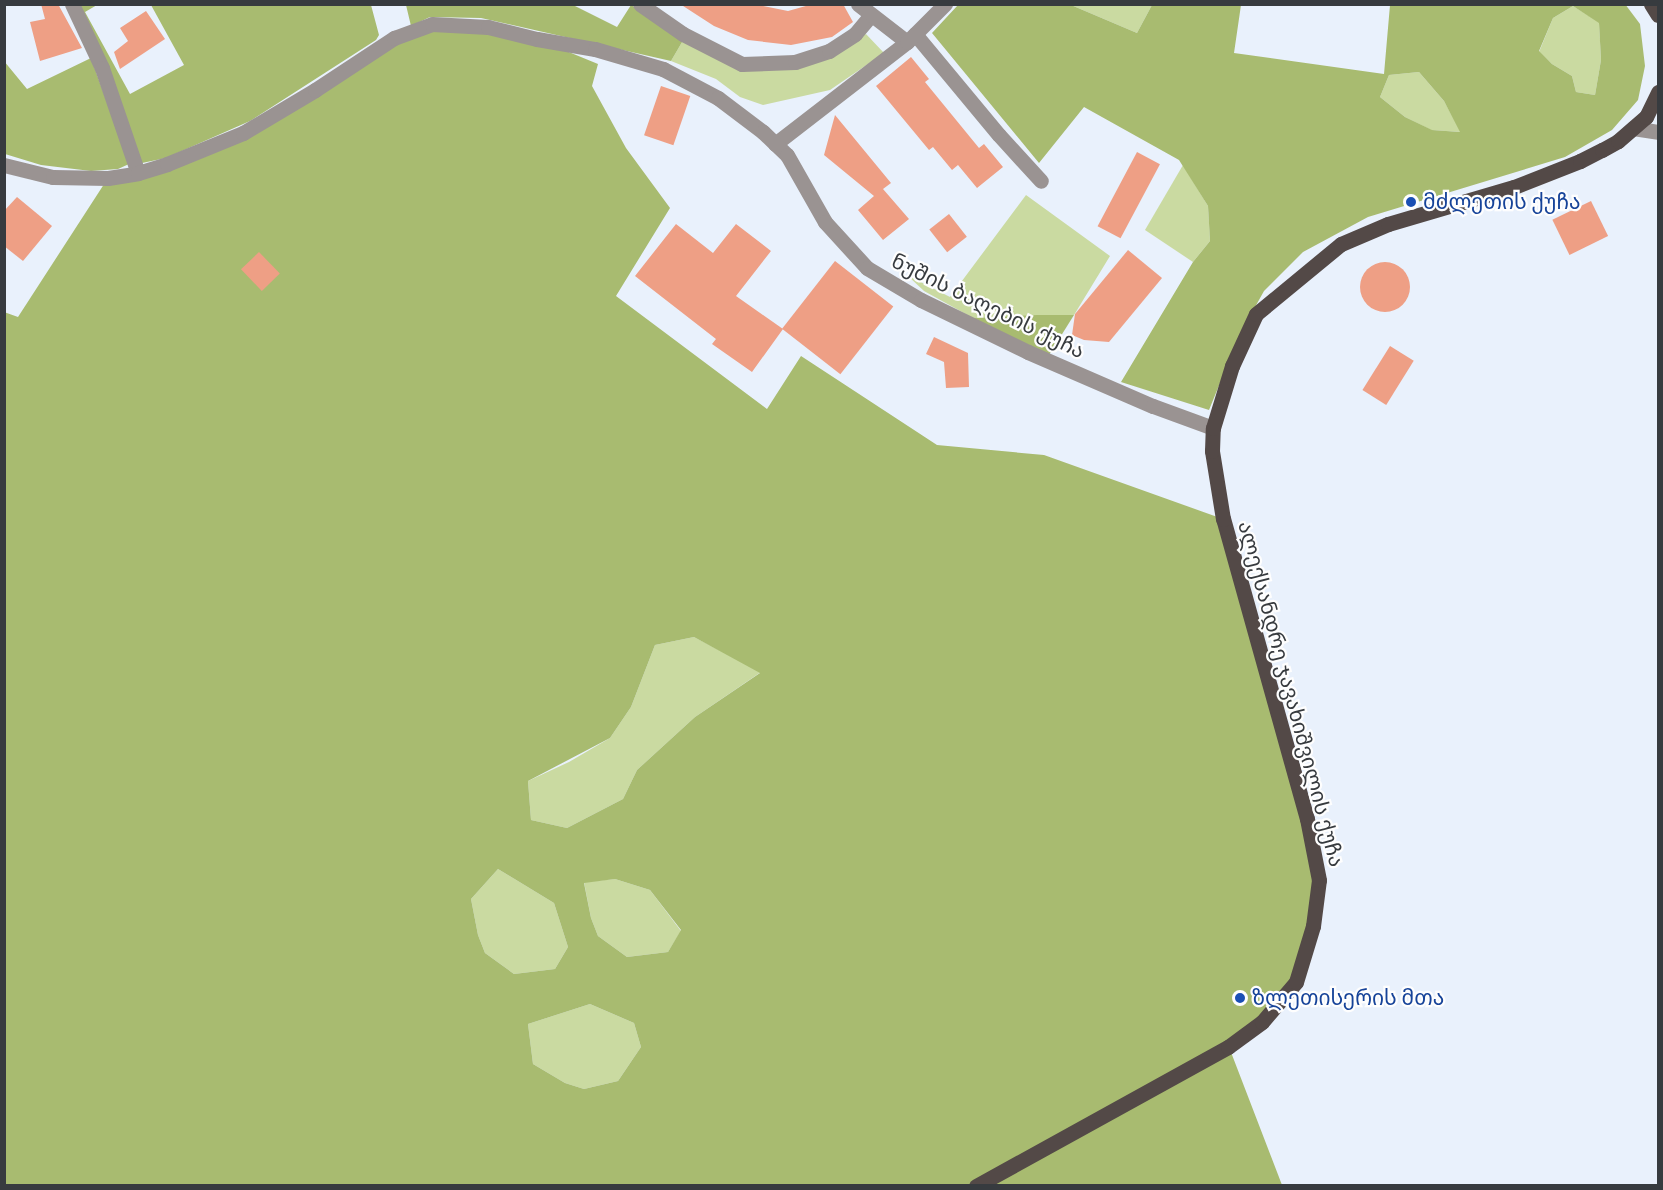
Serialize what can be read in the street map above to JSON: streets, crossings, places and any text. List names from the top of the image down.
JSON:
{
  "streets": {
    "main road": ["ალექსანდრე ჯავახიშვილის ქუჩა"],
    "street": ["ნუშის ბაღების ქუჩა"]
  },
  "crossings": [
    ["ნუშის ბაღების ქუჩა", "ალექსანდრე ჯავახიშვილის ქუჩა"]
  ],
  "places": ["მძლეთის ქუჩა", "ზლეთისერის მთა"]
}
